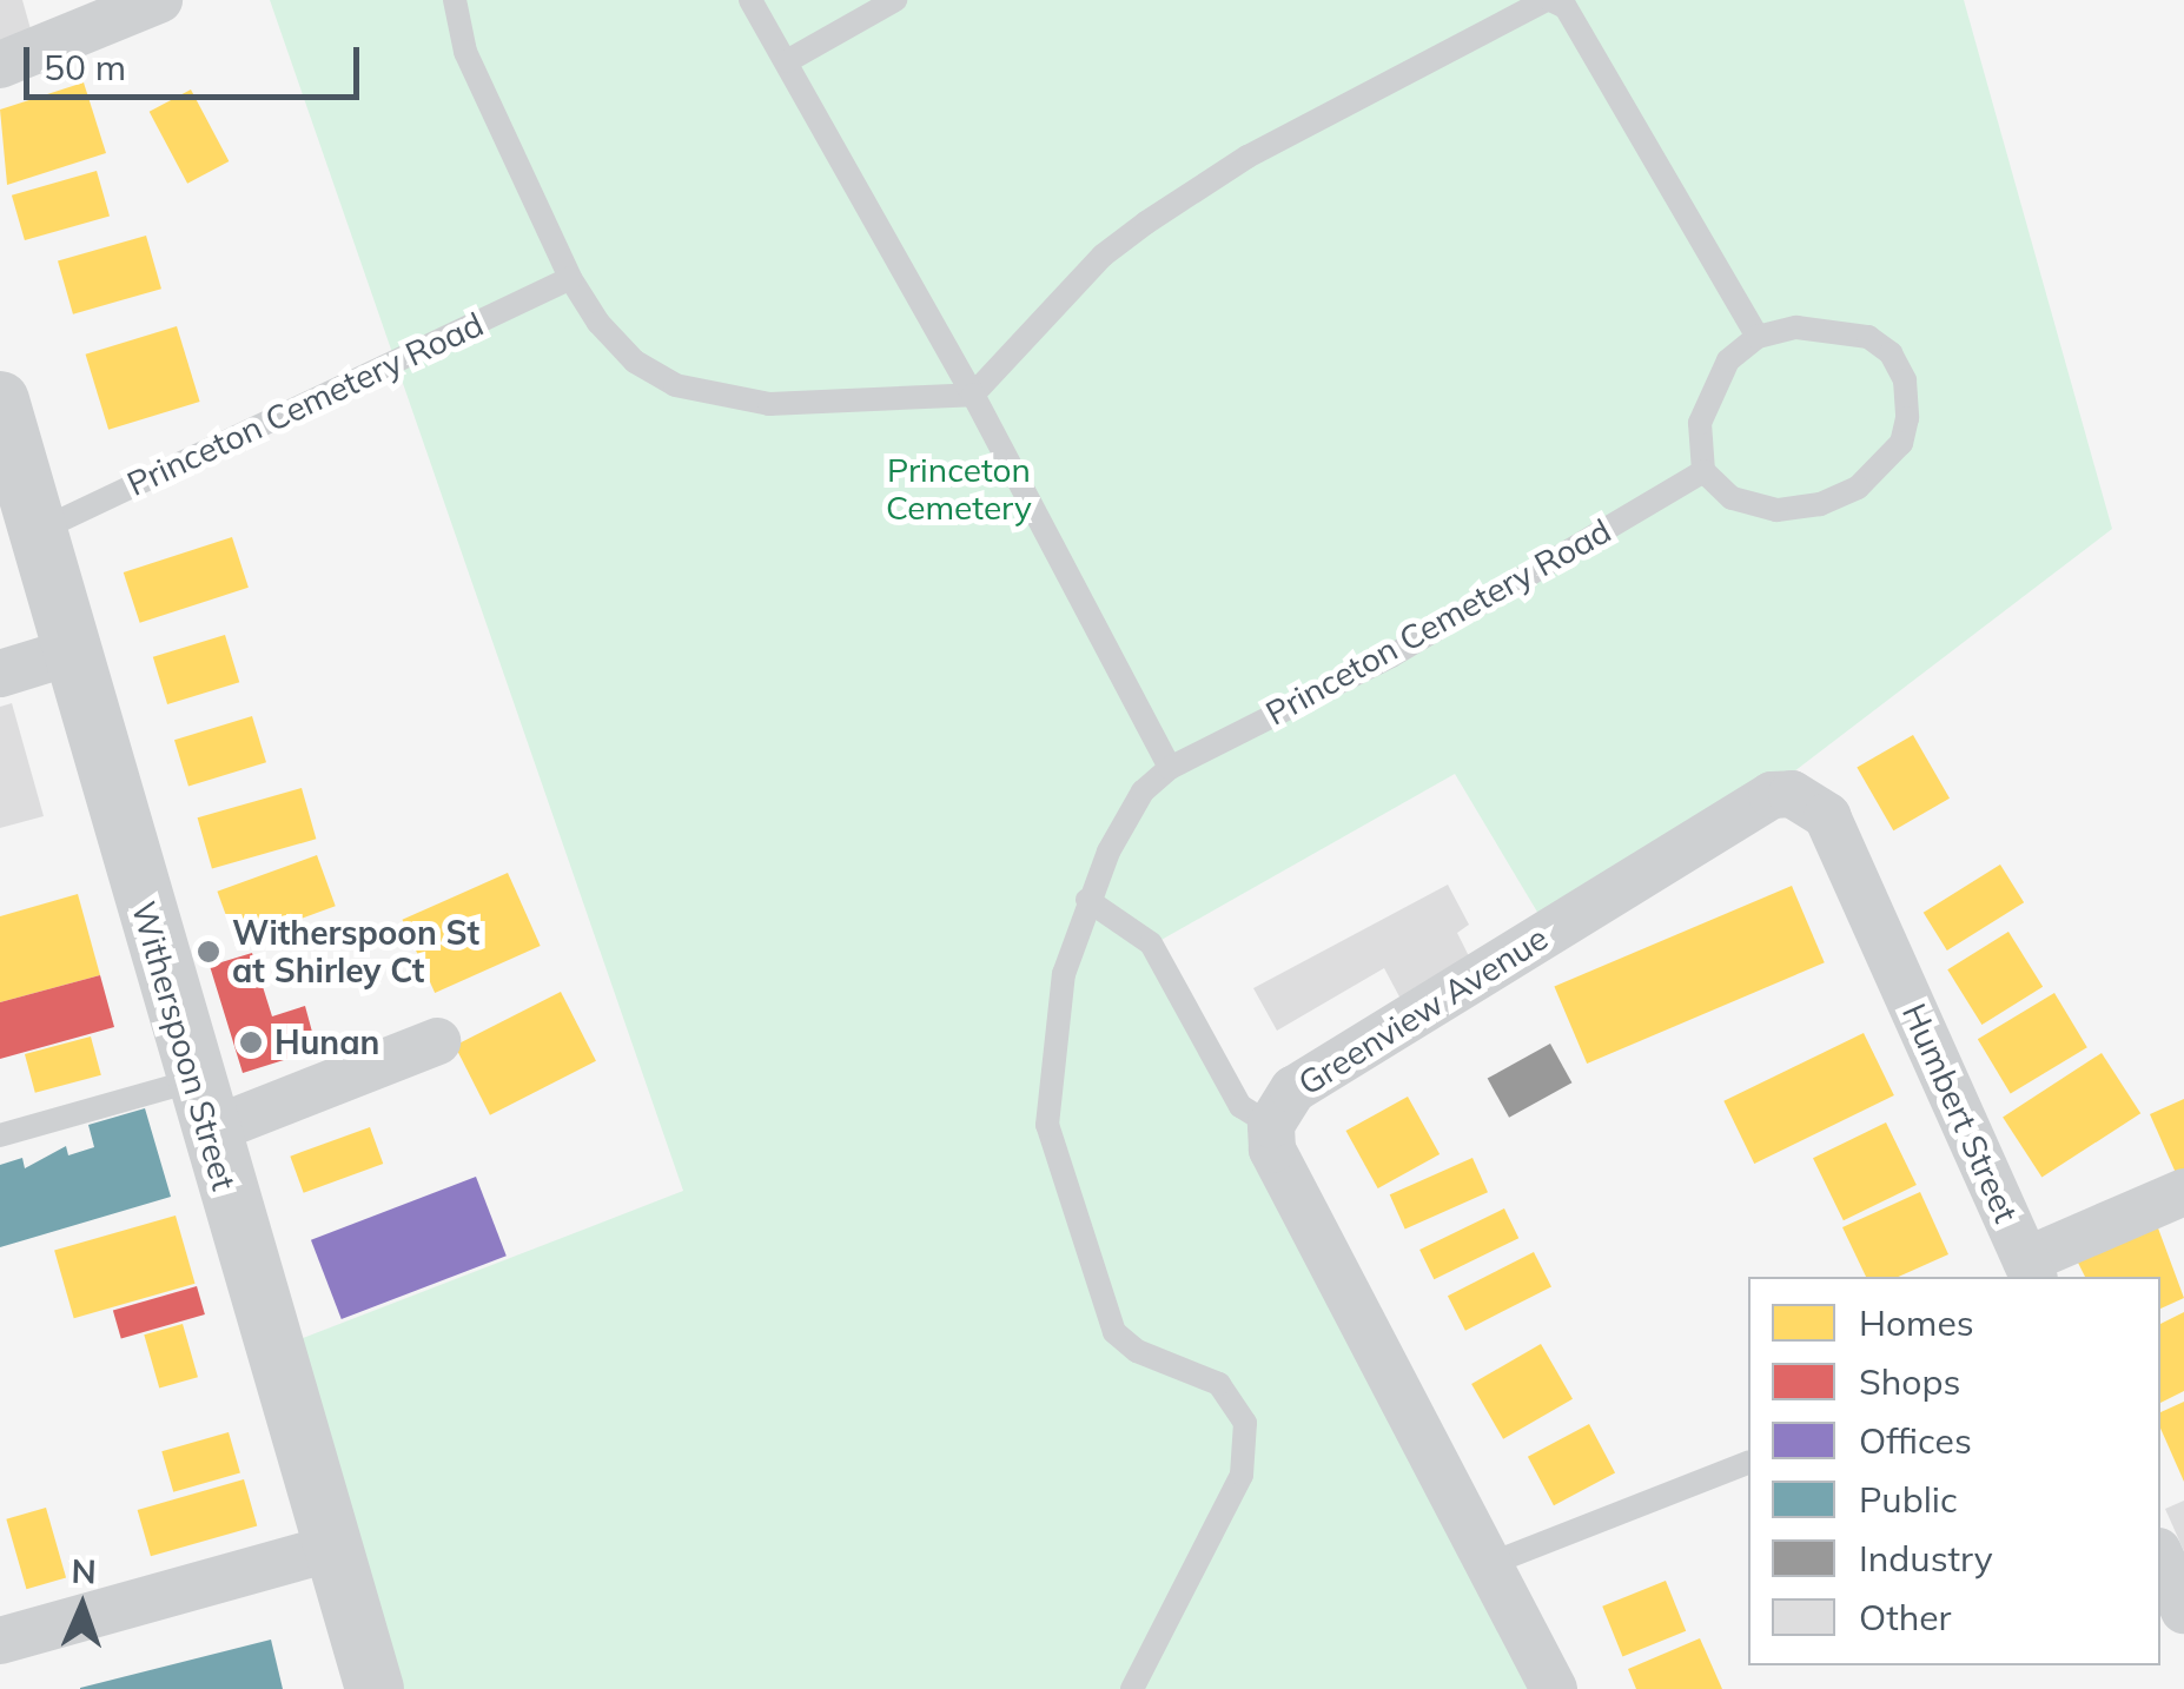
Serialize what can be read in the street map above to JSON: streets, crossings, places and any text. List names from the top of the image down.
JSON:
{
  "streets": {
    "street": ["Greenview Avenue", "Witherspoon Street", "Humbert Street"],
    "lane": ["Princeton Cemetery Road"]
  },
  "crossings": [
    ["Princeton Cemetery Road", "Witherspoon Street"],
    ["Greenview Avenue", "Humbert Street"]
  ],
  "parks": ["Princeton Cemetery"],
  "places": ["Witherspoon St at Shirley Ct", "Hunan"],
  "legend": [
    "Homes",
    "Shops",
    "Offices",
    "Public",
    "Industry",
    "Other"
  ],
  "scale_bar": "50 m",
  "north": "top"
}
